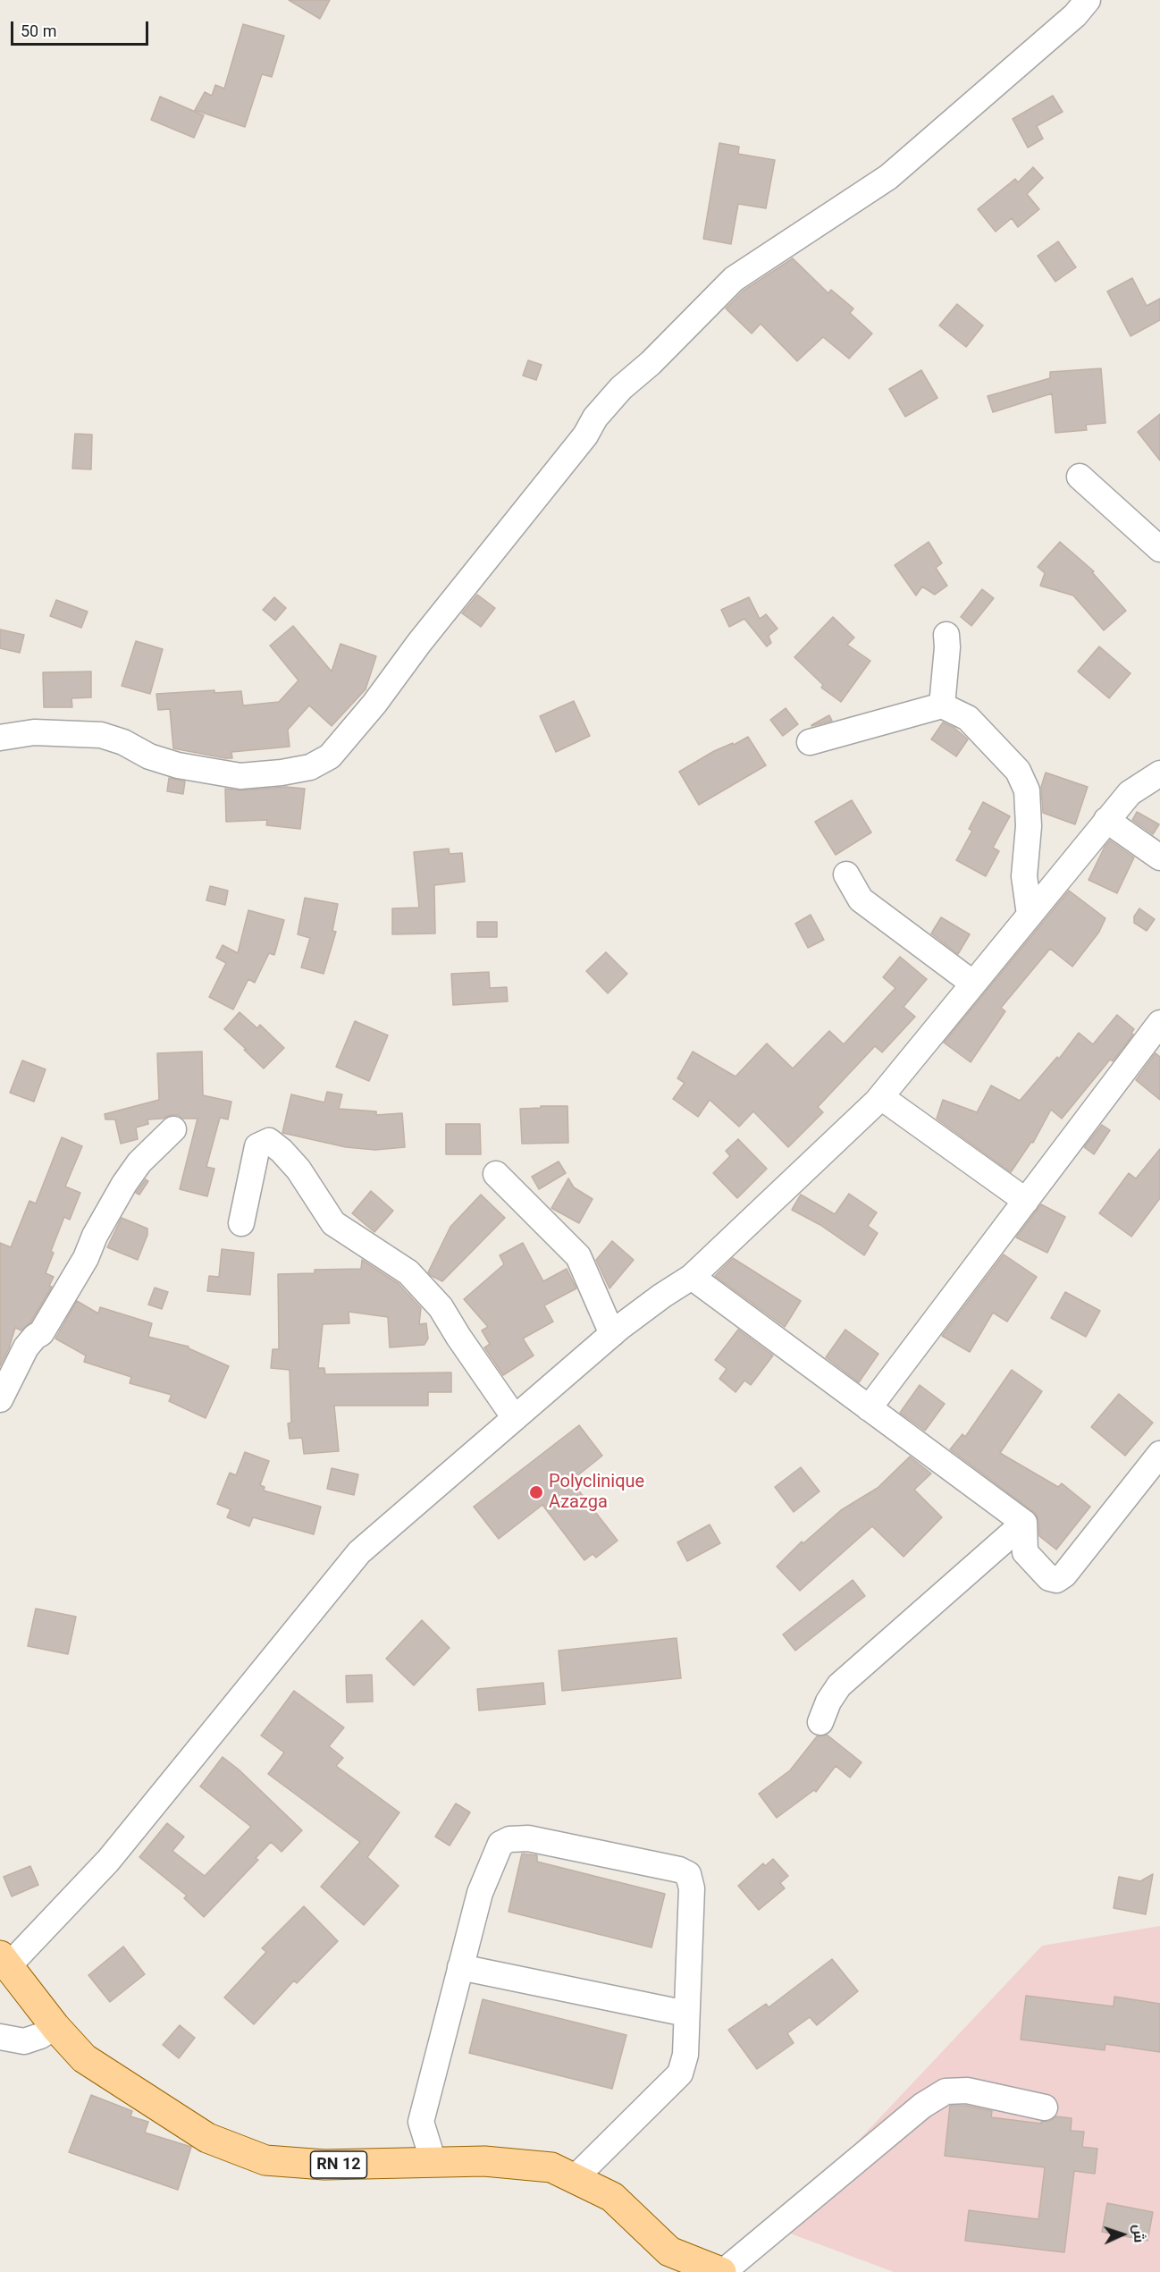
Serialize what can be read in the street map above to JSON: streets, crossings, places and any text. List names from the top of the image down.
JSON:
{
  "streets": {
    "main road": ["RN 12"]
  },
  "places": ["Polyclinique Azazga"],
  "scale_bar": "50 m",
  "north": "right"
}
